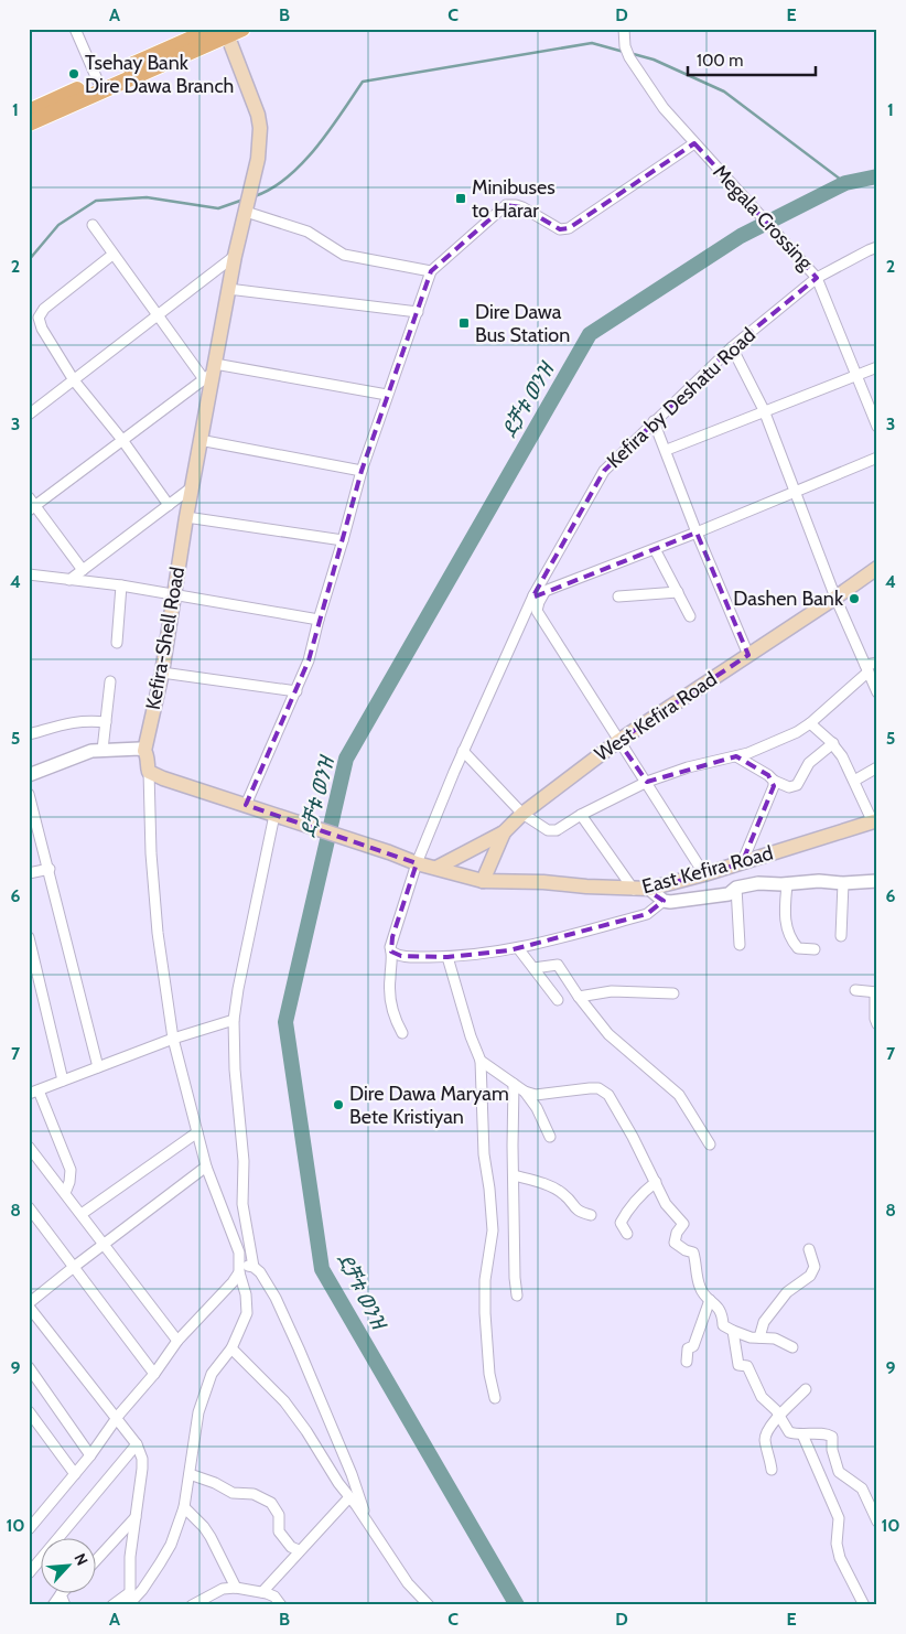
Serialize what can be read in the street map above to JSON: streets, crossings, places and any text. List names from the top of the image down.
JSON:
{
  "streets": {
    "main road": ["Kefira-Shell Road", "West Kefira Road", "East Kefira Road"],
    "street": ["Megala Crossing", "Kefira by Deshatu Road"]
  },
  "crossings": [
    ["Megala Crossing", "Kefira by Deshatu Road"],
    ["West Kefira Road", "East Kefira Road"]
  ],
  "water": ["ደቻቱ ወንዝ"],
  "places": {
    "other": ["Tsehay Bank Dire Dawa Branch", "Dashen Bank", "Dire Dawa Maryam Bete Kristiyan"],
    "transit": ["Minibuses to Harar", "Dire Dawa Bus Station"]
  },
  "scale_bar": "100 m",
  "north": "top right",
  "grid": {
    "columns": [
      "A",
      "B",
      "C",
      "D",
      "E"
    ],
    "rows": [
      "1",
      "2",
      "3",
      "4",
      "5",
      "6",
      "7",
      "8",
      "9",
      "10"
    ]
  }
}
